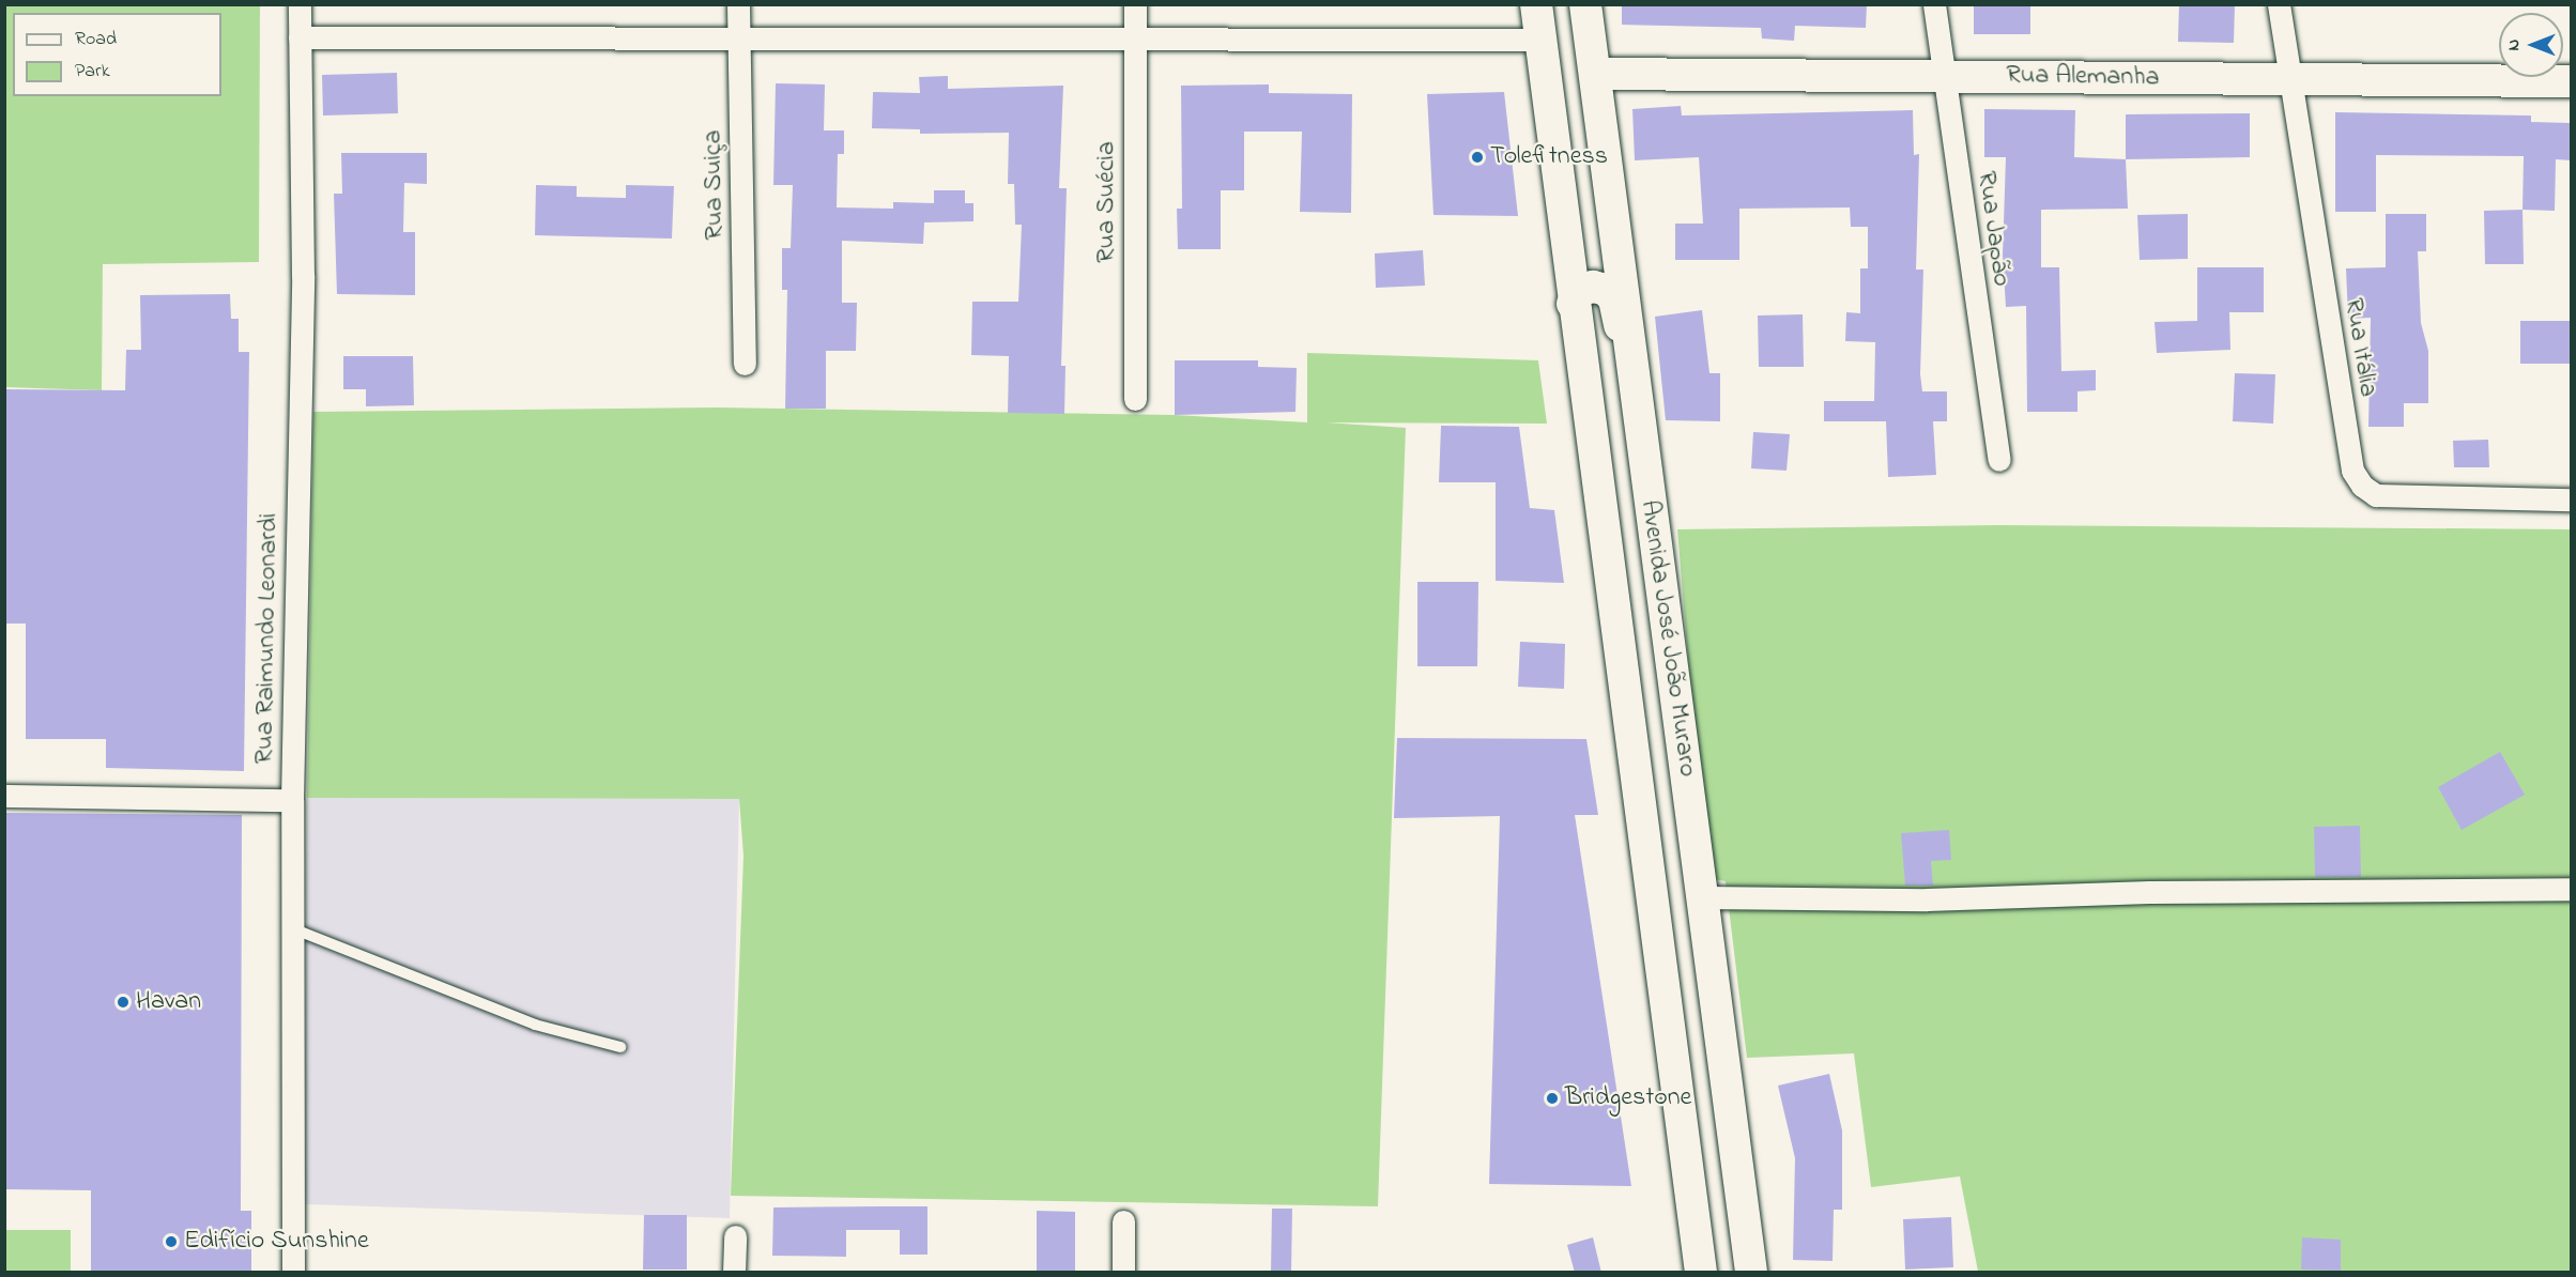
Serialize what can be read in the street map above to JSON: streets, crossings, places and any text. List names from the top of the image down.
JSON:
{
  "streets": {
    "main road": ["Rua Alemanha", "Avenida José João Muraro"],
    "street": [
      "Rua Suiça",
      "Rua Suécia",
      "Rua Japão",
      "Rua Itália",
      "Rua Raimundo Leonardi"
    ]
  },
  "crossings": [
    ["Rua Alemanha", "Rua Japão"],
    ["Rua Alemanha", "Rua Itália"],
    ["Rua Alemanha", "Avenida José João Muraro"]
  ],
  "places": [
    "Tolefitness",
    "Havan",
    "Bridgestone",
    "Edifício Sunshine"
  ],
  "legend": ["Road", "Park"],
  "north": "left"
}
